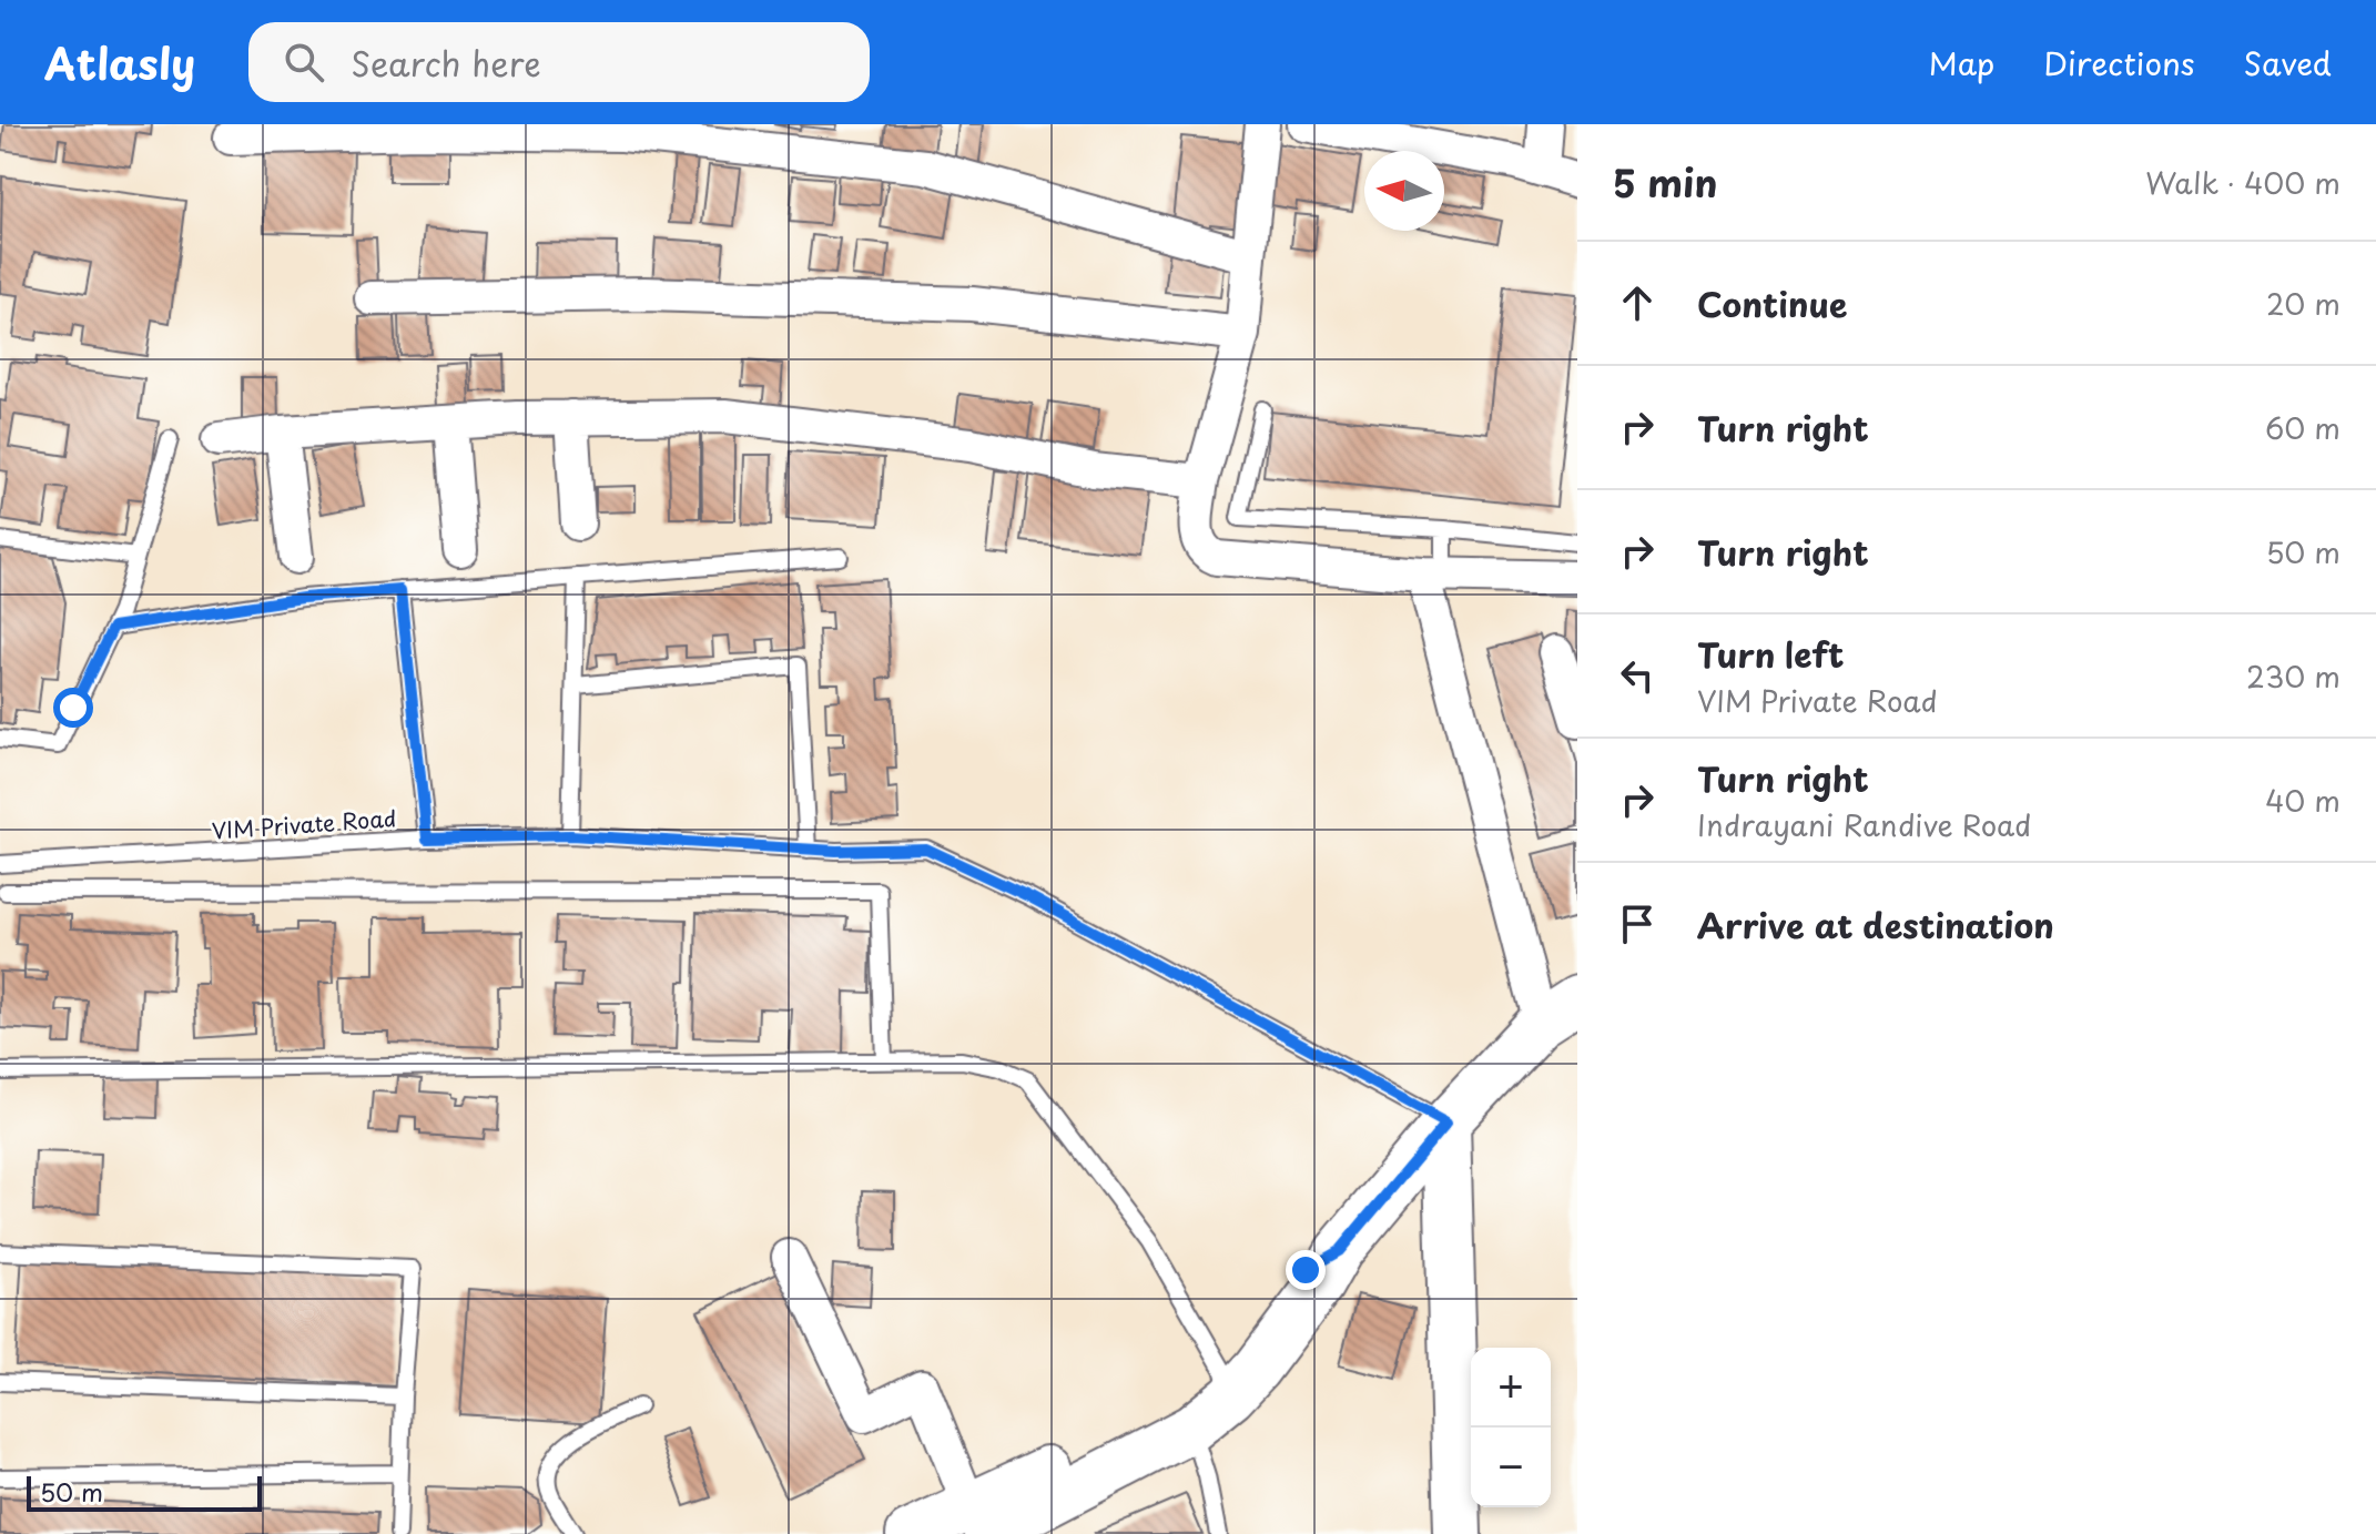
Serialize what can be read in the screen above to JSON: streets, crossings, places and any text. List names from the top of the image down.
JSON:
{
  "streets": {
    "lane": ["VIM Private Road"]
  },
  "scale_bar": "50 m",
  "north": "left",
  "page": {
    "header": "Atlasly",
    "search": "Search here",
    "nav": ["Map", "Directions", "Saved"],
    "heading": ["5 min", "Walk · 400 m"],
    "list": [
      ["Continue", "20 m"],
      ["Turn right", "60 m"],
      ["Turn right", "50 m"],
      ["Turn left", "VIM Private Road", "230 m"],
      ["Turn right", "Indrayani Randive Road", "40 m"],
      "Arrive at destination"
    ],
    "map_buttons": ["+", "−"],
    "scale": "50 m"
  }
}
